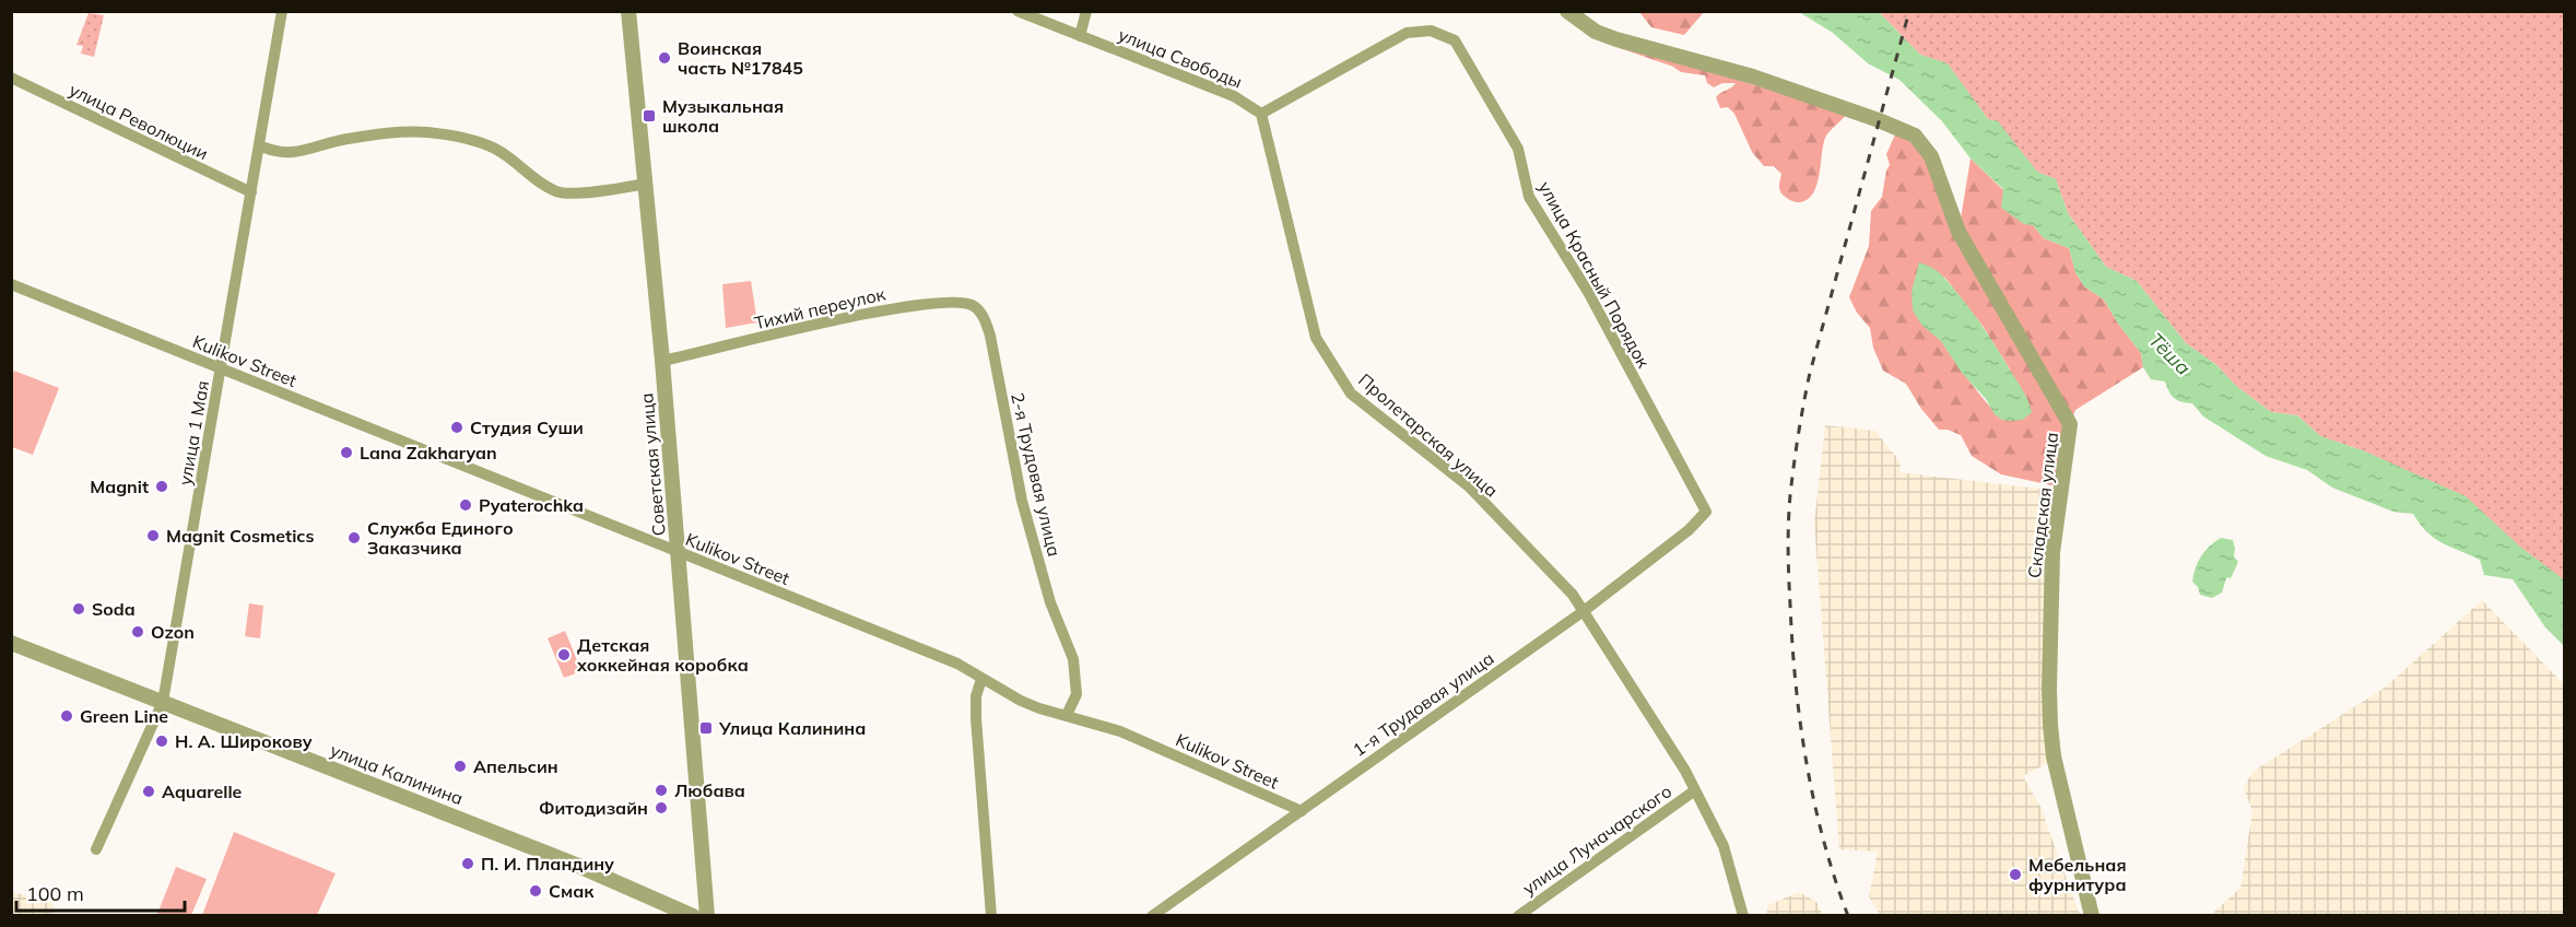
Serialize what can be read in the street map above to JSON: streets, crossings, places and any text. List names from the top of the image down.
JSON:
{
  "streets": {
    "street": [
      "улица Свободы",
      "улица Революции",
      "улица Красный Порядок",
      "Тихий переулок",
      "Kulikov Street",
      "улица 1 Мая",
      "Пролетарская улица",
      "Советская улица",
      "2-я Трудовая улица",
      "Складская улица",
      "1-я Трудовая улица",
      "улица Калинина",
      "улица Луначарского"
    ]
  },
  "crossings": [
    ["улица Свободы", "улица Красный Порядок"],
    ["улица Свободы", "Пролетарская улица"],
    ["улица Революции", "улица 1 Мая"],
    ["улица Красный Порядок", "Пролетарская улица"],
    ["улица Красный Порядок", "1-я Трудовая улица"],
    ["Тихий переулок", "Советская улица"],
    ["Тихий переулок", "2-я Трудовая улица"],
    ["Kulikov Street", "улица 1 Мая"],
    ["Kulikov Street", "Советская улица"],
    ["Kulikov Street", "2-я Трудовая улица"],
    ["Kulikov Street", "1-я Трудовая улица"],
    ["улица 1 Мая", "улица Калинина"],
    ["Пролетарская улица", "1-я Трудовая улица"],
    ["Пролетарская улица", "улица Луначарского"]
  ],
  "water": ["Тёша"],
  "places": {
    "other": [
      "Воинская часть №17845",
      "Студия Суши",
      "Lana Zakharyan",
      "Magnit",
      "Pyaterochka",
      "Magnit Cosmetics",
      "Служба Единого Заказчика",
      "Soda",
      "Ozon",
      "Детская хоккейная коробка",
      "Green Line",
      "Н. А. Широкову",
      "Апельсин",
      "Любава",
      "Aquarelle",
      "Фитодизайн",
      "П. И. Пландину",
      "Мебельная фурнитура",
      "Смак"
    ],
    "transit": ["Музыкальная школа", "Улица Калинина"]
  },
  "scale_bar": "100 m"
}
